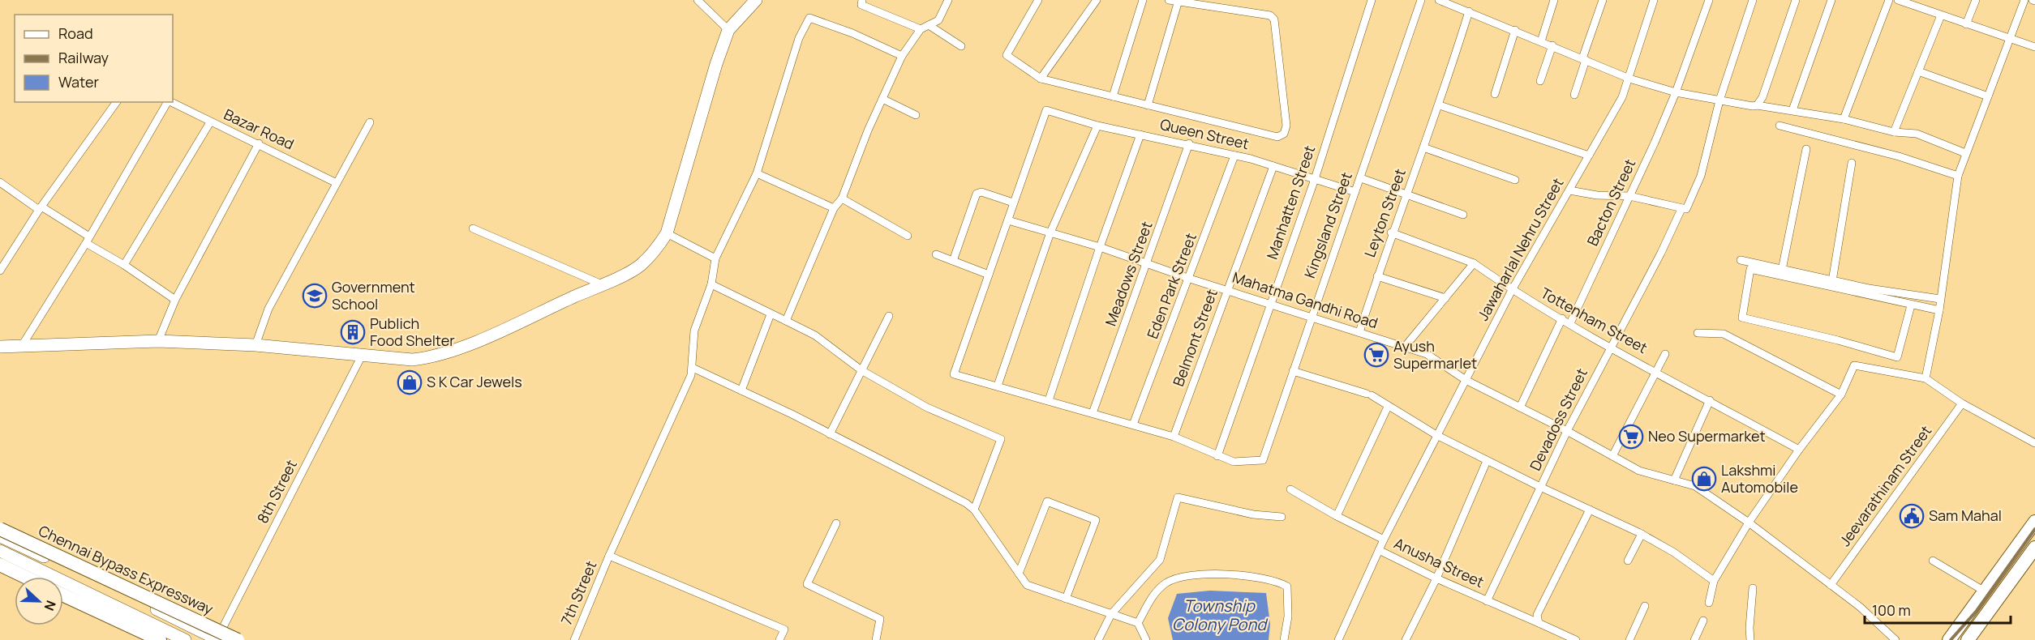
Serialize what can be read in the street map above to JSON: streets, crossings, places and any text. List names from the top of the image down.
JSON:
{
  "streets": {
    "highway": ["Chennai Bypass Expressway"],
    "street": [
      "Bazar Road",
      "Queen Street",
      "Manhatten Street",
      "Bacton Street",
      "Leyton Street",
      "Kingsland Street",
      "Jawaharlal Nehru Street",
      "Meadows Street",
      "Eden Park Street",
      "Mahatma Gandhi Road",
      "Tottenham Street",
      "Belmont Street",
      "Devadoss Street",
      "Jeevarathinam Street",
      "8th Street",
      "Anusha Street",
      "7th Street"
    ]
  },
  "crossings": [
    ["Queen Street", "Manhatten Street"],
    ["Queen Street", "Kingsland Street"],
    ["Queen Street", "Meadows Street"],
    ["Queen Street", "Eden Park Street"],
    ["Queen Street", "Belmont Street"],
    ["Manhatten Street", "Kingsland Street"],
    ["Manhatten Street", "Mahatma Gandhi Road"],
    ["Bacton Street", "Tottenham Street"],
    ["Leyton Street", "Mahatma Gandhi Road"],
    ["Leyton Street", "Tottenham Street"],
    ["Kingsland Street", "Mahatma Gandhi Road"],
    ["Jawaharlal Nehru Street", "Mahatma Gandhi Road"],
    ["Jawaharlal Nehru Street", "Tottenham Street"],
    ["Jawaharlal Nehru Street", "Anusha Street"],
    ["Meadows Street", "Mahatma Gandhi Road"],
    ["Eden Park Street", "Mahatma Gandhi Road"],
    ["Mahatma Gandhi Road", "Belmont Street"],
    ["Mahatma Gandhi Road", "Devadoss Street"],
    ["Mahatma Gandhi Road", "Jeevarathinam Street"],
    ["Tottenham Street", "Devadoss Street"],
    ["Devadoss Street", "Anusha Street"]
  ],
  "water": ["Township Colony Pond"],
  "places": {
    "school or university": ["Government School"],
    "building": ["Publich Food Shelter"],
    "supermarket": ["Ayush Supermarlet", "Neo Supermarket"],
    "shop": ["S K Car Jewels", "Lakshmi Automobile"],
    "public building": ["Sam Mahal"]
  },
  "legend": ["Road", "Railway", "Water"],
  "scale_bar": "100 m",
  "north": "right"
}
